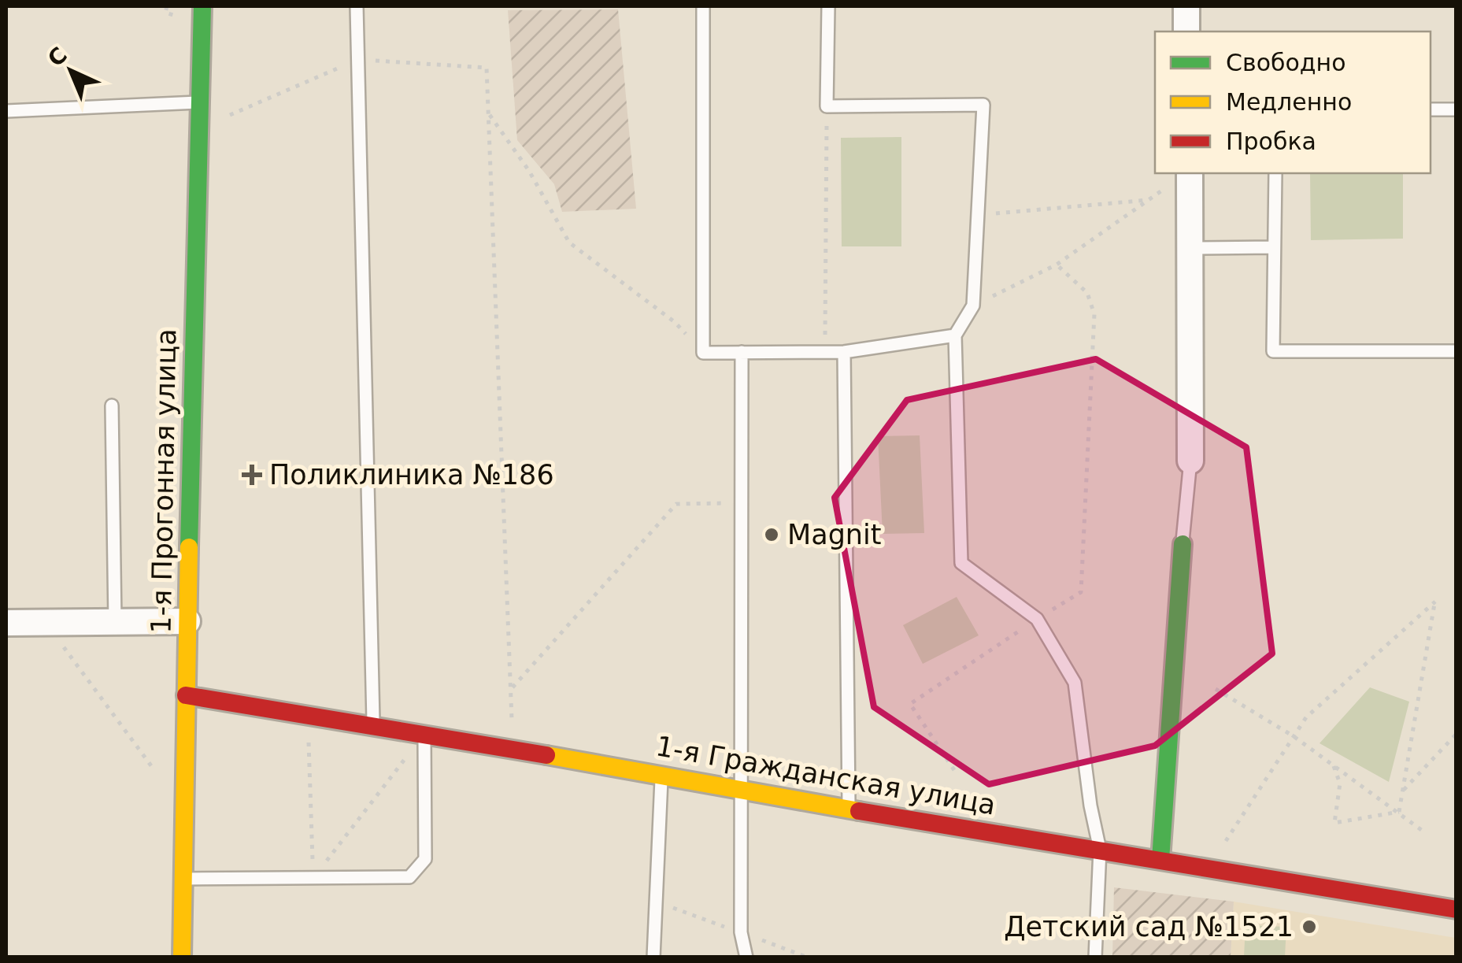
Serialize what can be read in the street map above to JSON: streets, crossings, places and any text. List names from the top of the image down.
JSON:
{
  "streets": {
    "street": ["1-я Прогонная улица", "1-я Гражданская улица"]
  },
  "crossings": [
    ["1-я Прогонная улица", "1-я Гражданская улица"]
  ],
  "places": {
    "health": ["Поликлиника №186"],
    "other": ["Magnit", "Детский сад №1521"]
  },
  "legend": ["Свободно", "Медленно", "Пробка"],
  "north": "top left"
}
